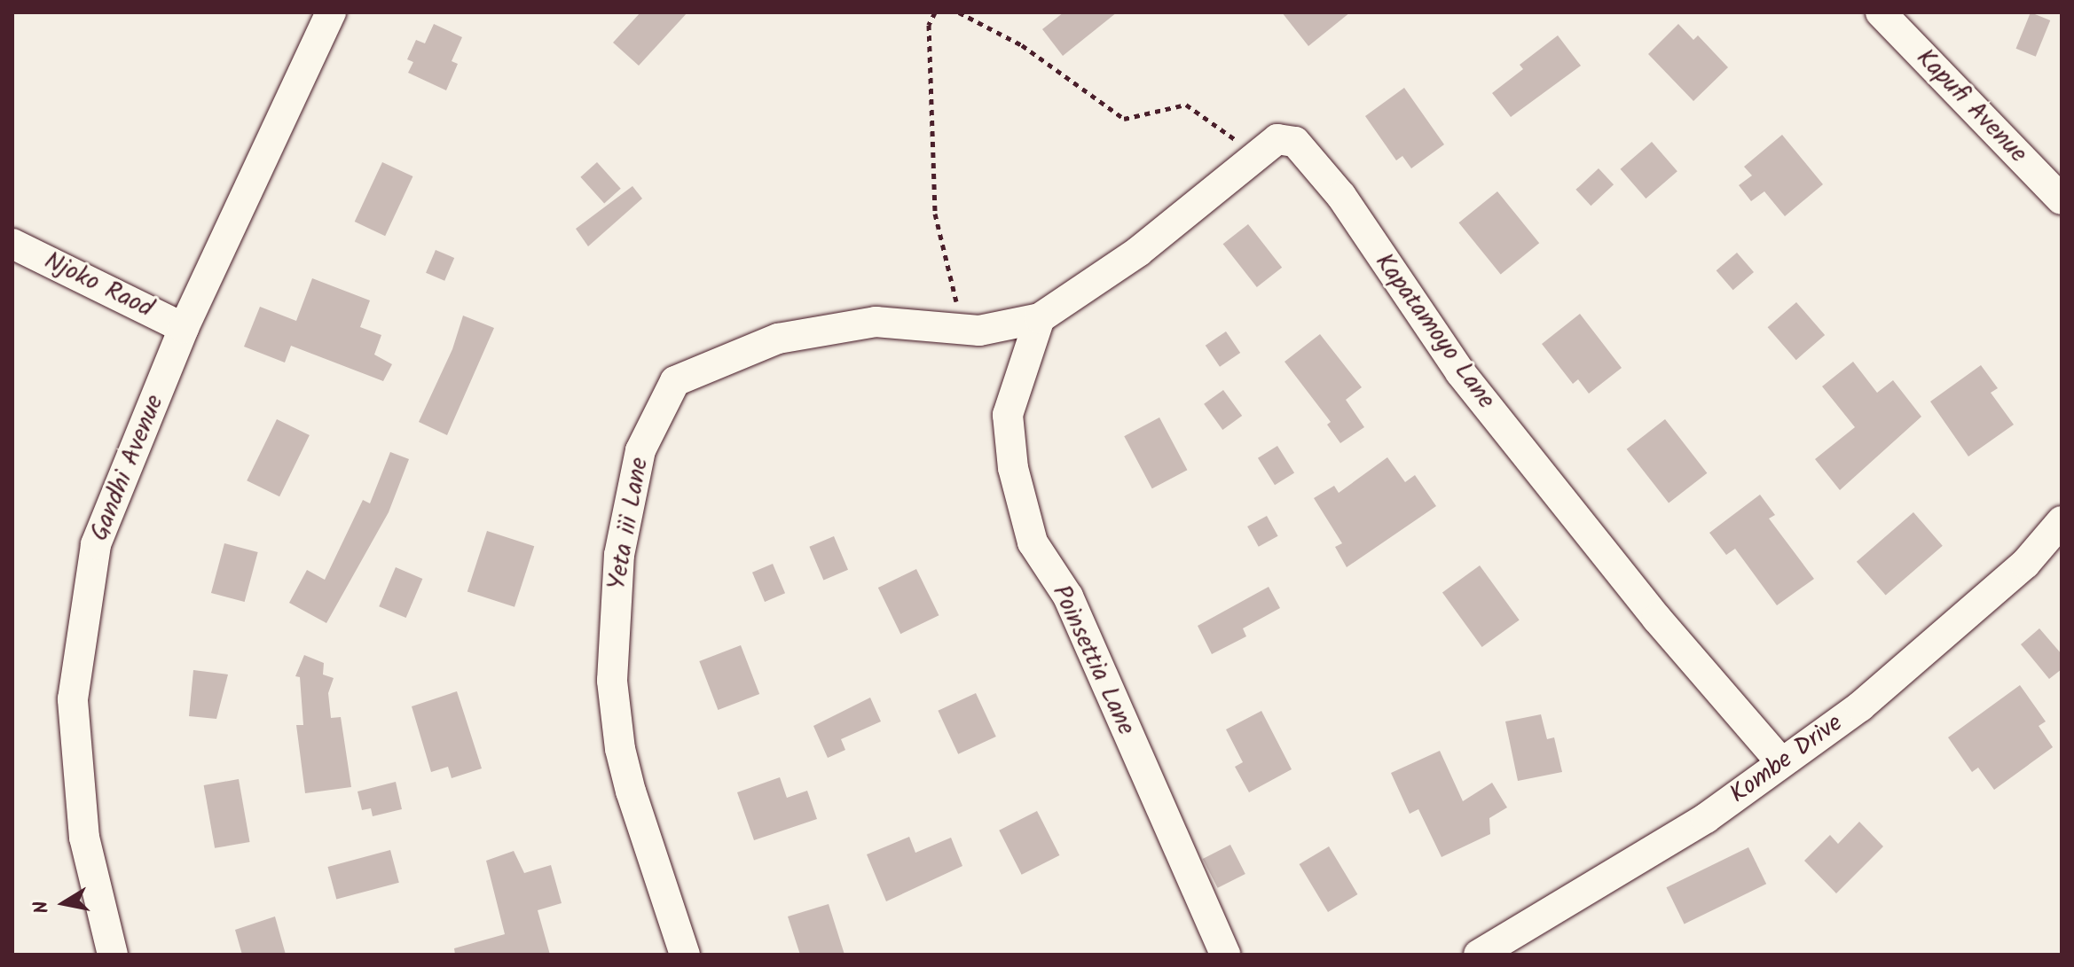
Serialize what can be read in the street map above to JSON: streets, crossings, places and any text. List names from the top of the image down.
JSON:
{
  "streets": {
    "street": [
      "Kapufi Avenue",
      "Njoko Raod",
      "Kapatamoyo Lane",
      "Gandhi Avenue",
      "Yeta iii Lane",
      "Poinsettia Lane",
      "Kombe Drive"
    ]
  },
  "crossings": [
    ["Njoko Raod", "Gandhi Avenue"],
    ["Kapatamoyo Lane", "Yeta iii Lane"],
    ["Kapatamoyo Lane", "Poinsettia Lane"],
    ["Kapatamoyo Lane", "Kombe Drive"],
    ["Yeta iii Lane", "Poinsettia Lane"]
  ],
  "north": "left"
}
